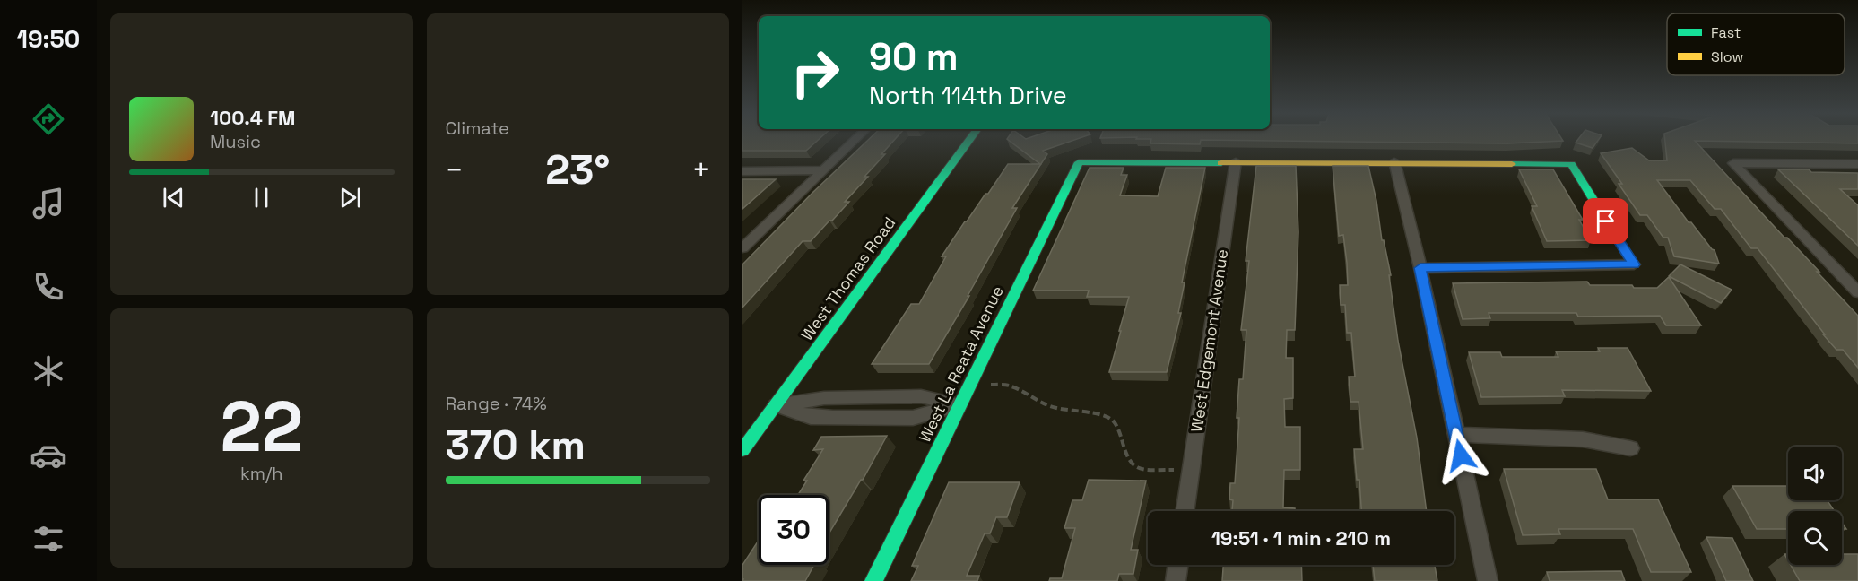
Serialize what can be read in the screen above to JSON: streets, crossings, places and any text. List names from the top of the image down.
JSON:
{
  "streets": {
    "street": ["West Thomas Road", "West Edgemont Avenue", "West La Reata Avenue"]
  },
  "crossings": [
    ["West Edgemont Avenue", "West La Reata Avenue"]
  ],
  "legend": ["Fast", "Slow"],
  "page": {
    "tabs": "19:50",
    "tile": [
      "Climate",
      ["22", "km/h"],
      ["Range · 74%", "370 km"]
    ],
    "turn": ["90 m", "North 114th Drive"],
    "song": ["100.4 FM", "Music"],
    "heat": ["−", "23°", "+"],
    "limit": "30",
    "trip": "19:51 · 1 min · 210 m"
  }
}
